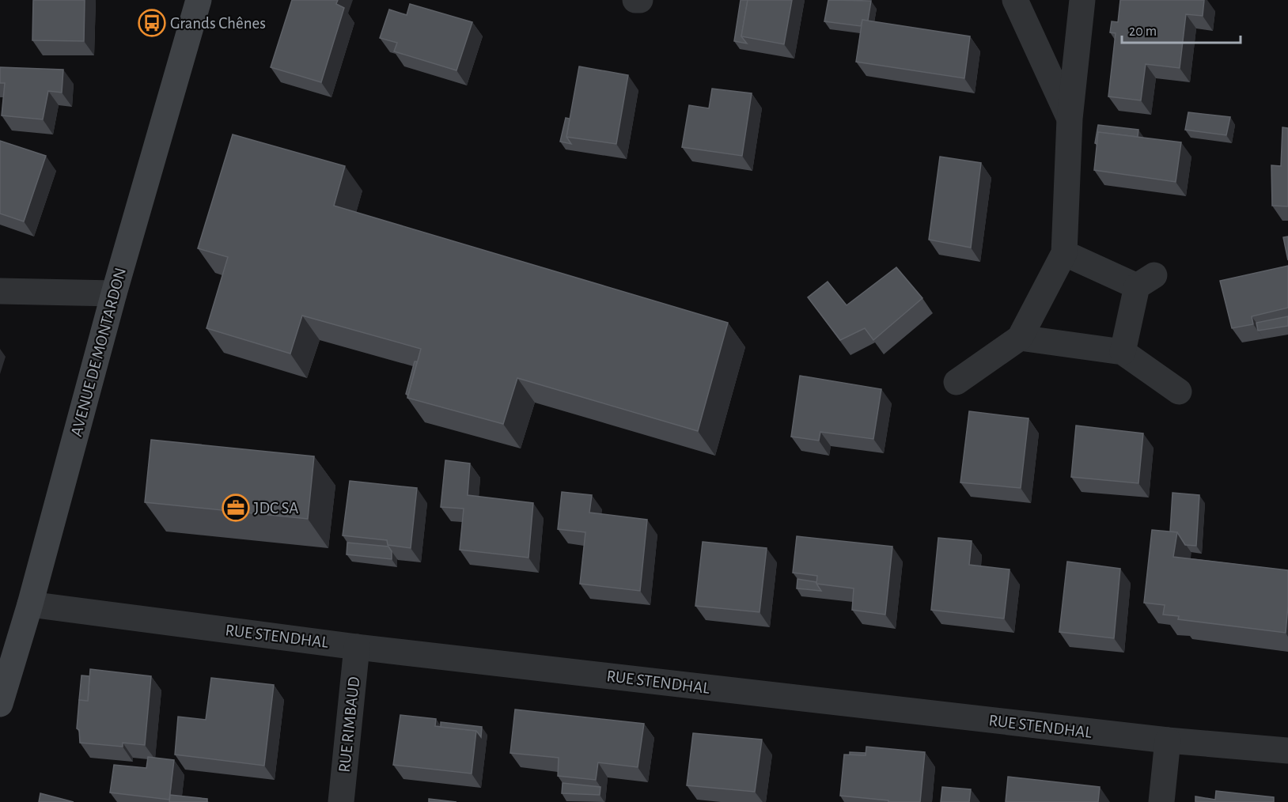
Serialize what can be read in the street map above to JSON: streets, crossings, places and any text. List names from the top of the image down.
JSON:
{
  "streets": {
    "street": ["AVENUE DE MONTARDON", "RUE STENDHAL", "RUE RIMBAUD"]
  },
  "crossings": [
    ["AVENUE DE MONTARDON", "RUE STENDHAL"],
    ["RUE STENDHAL", "RUE RIMBAUD"]
  ],
  "places": {
    "bus stop": ["Grands Chênes"],
    "office": ["JDC SA"]
  },
  "scale_bar": "20 m"
}
